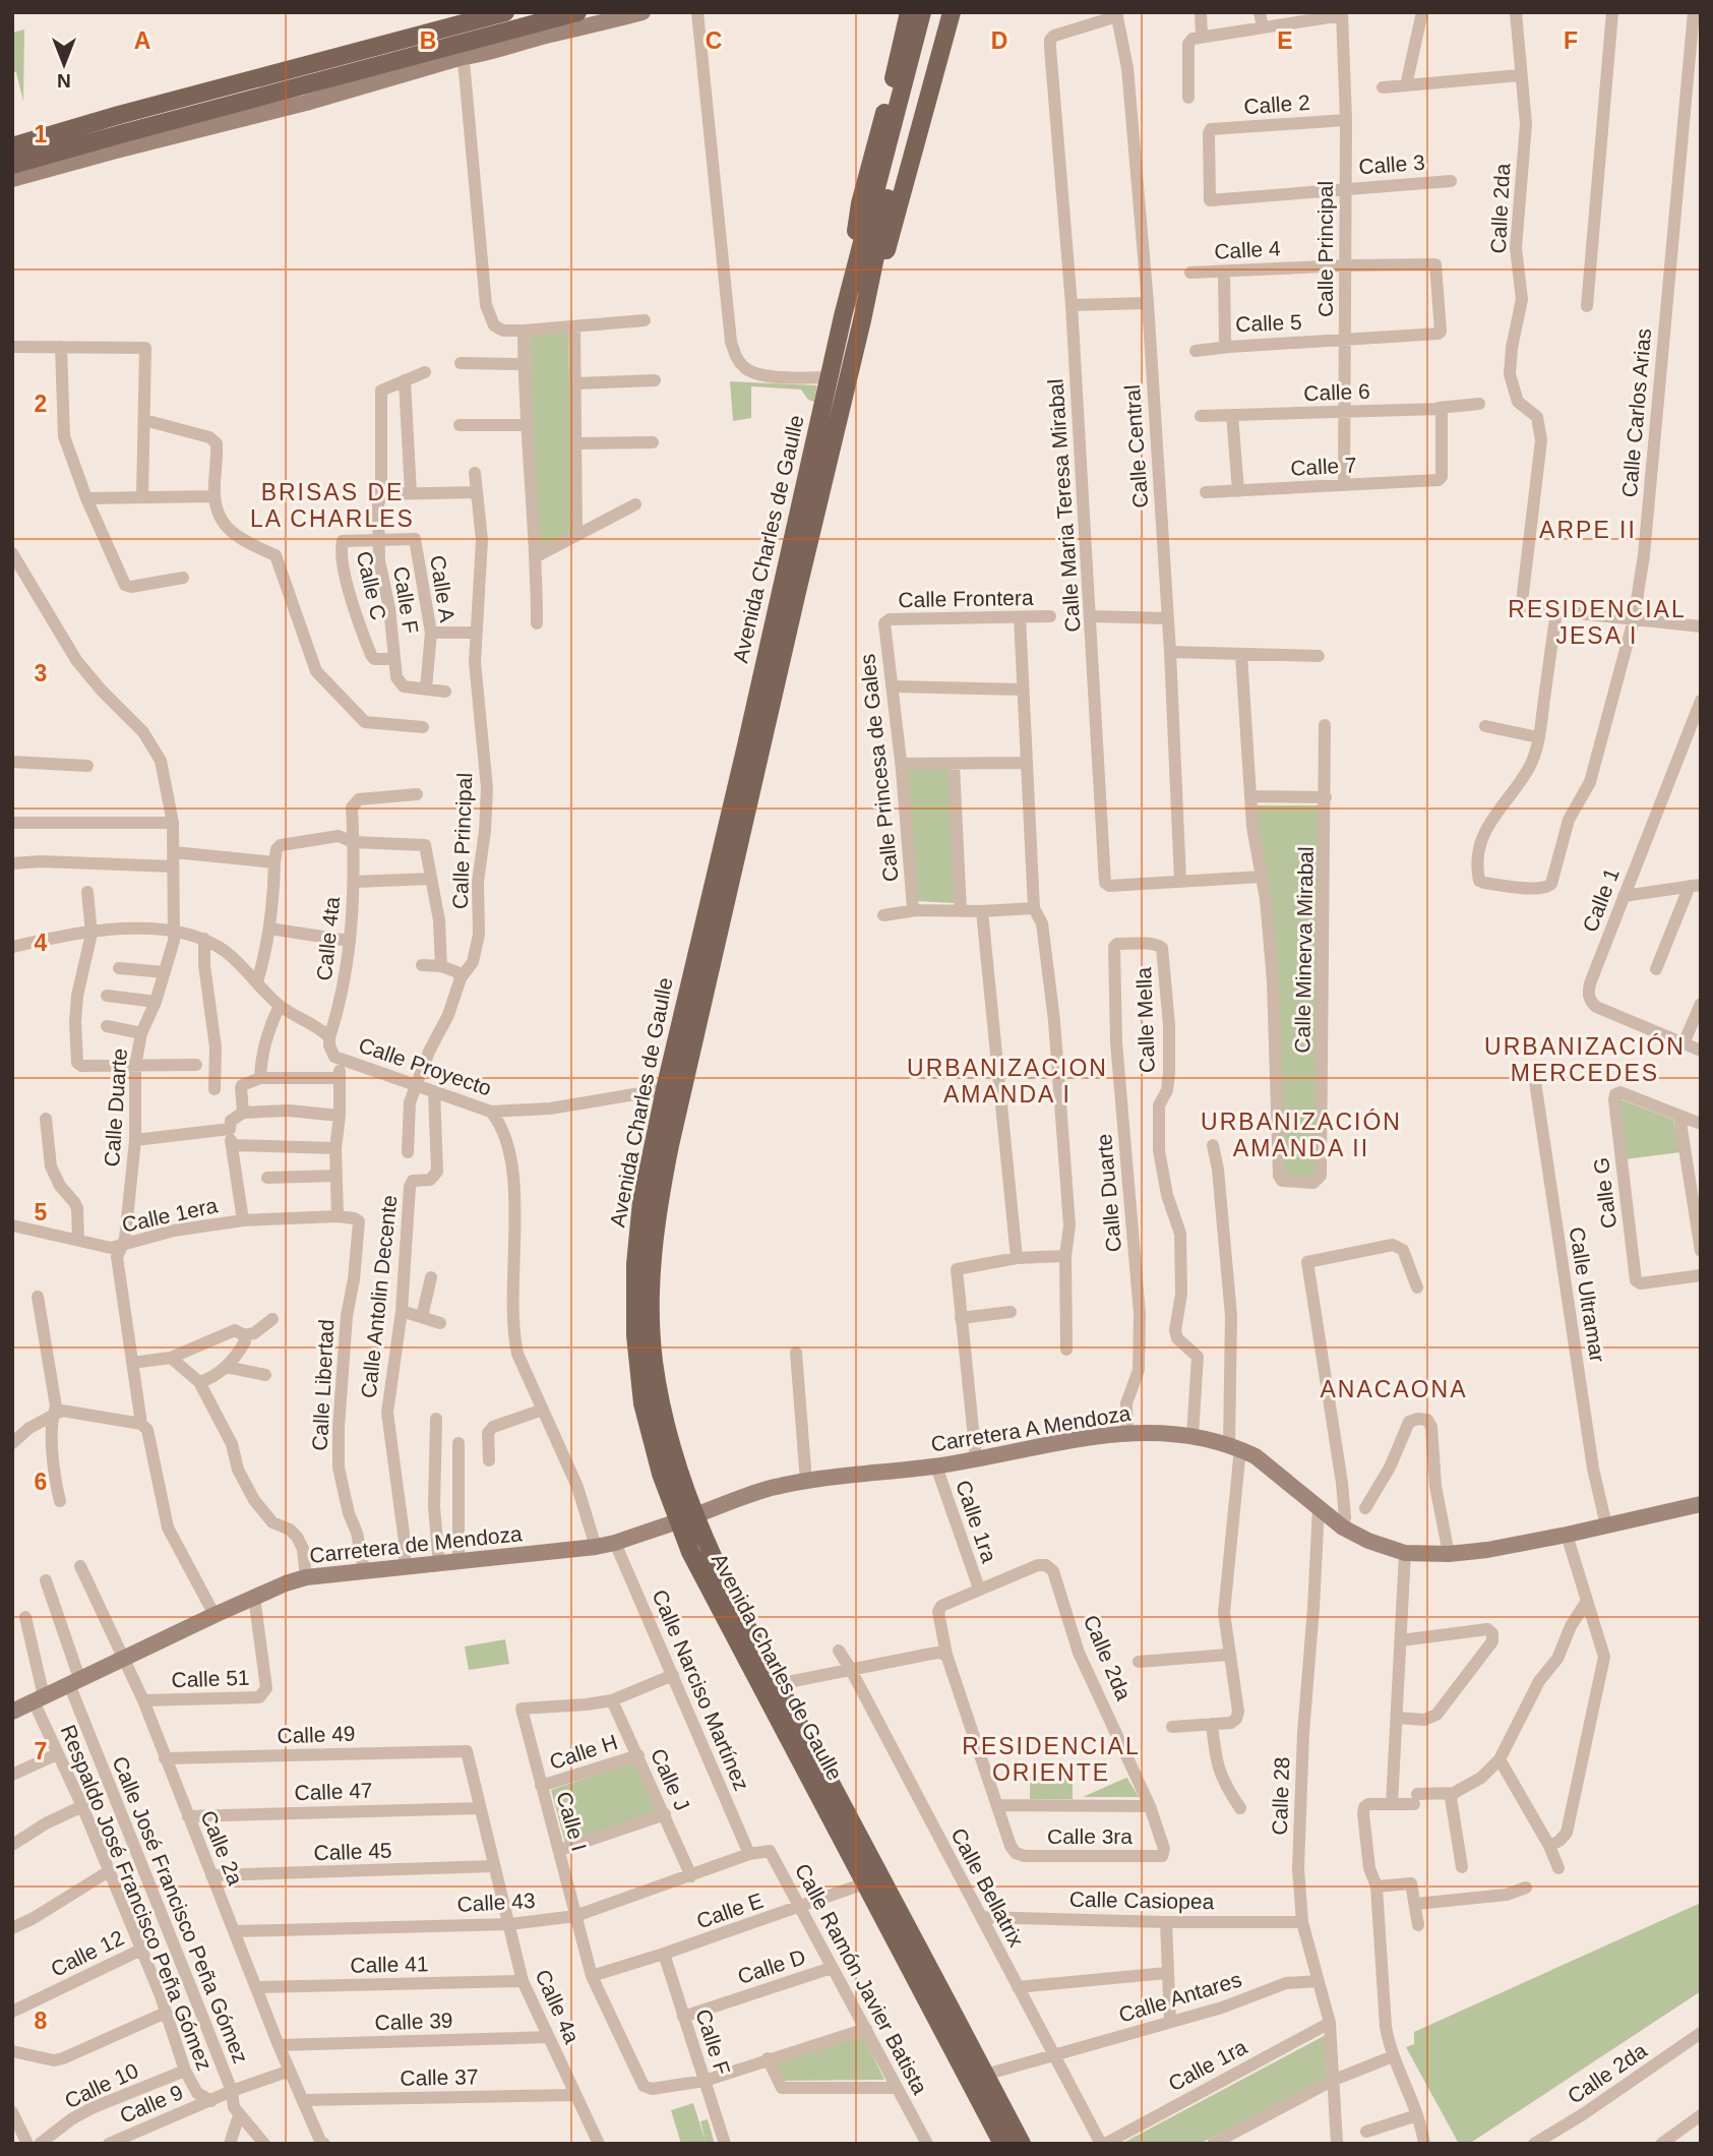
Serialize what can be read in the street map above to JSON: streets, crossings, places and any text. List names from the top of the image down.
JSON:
{
  "streets": {
    "main road": ["Avenida Charles de Gaulle"],
    "street": [
      "Calle 2",
      "Calle 3",
      "Calle 2da",
      "Calle Principal",
      "Calle 4",
      "Calle 5",
      "Calle 6",
      "Calle Carlos Arias",
      "Calle Central",
      "Calle 7",
      "Calle Maria Teresa Mirabal",
      "Calle C",
      "Calle A",
      "Calle Frontera",
      "Calle F",
      "Calle Princesa de Gales",
      "Calle 1",
      "Calle 4ta",
      "Calle Minerva Mirabal",
      "Calle Mella",
      "Calle Proyecto",
      "Calle Duarte",
      "Calle G",
      "Calle 1era",
      "Calle Ultramar",
      "Calle Antolin Decente",
      "Calle Libertad",
      "Carretera A Mendoza",
      "Calle 1ra",
      "Carretera de Mendoza",
      "Calle 51",
      "Calle Narciso Martínez",
      "Calle 49",
      "Calle H",
      "Calle J",
      "Calle 47",
      "Calle 28",
      "Calle I",
      "Calle 3ra",
      "Calle 2a",
      "Calle 45",
      "Calle Bellatrix",
      "Respaldo José Francisco Peña Gómez",
      "Calle Casiopea",
      "Calle 43",
      "Calle José Francisco Peña Gómez",
      "Calle E",
      "Calle 12",
      "Calle 41",
      "Calle D",
      "Calle Ramón Javier Batista",
      "Calle Antares",
      "Calle 4a",
      "Calle 39",
      "Calle 37",
      "Calle 10",
      "Calle 9"
    ]
  },
  "crossings": [
    ["Calle 2", "Calle 3"],
    ["Calle 2", "Calle Principal"],
    ["Calle 3", "Calle Principal"],
    ["Calle 2da", "Calle 1ra"],
    ["Calle 2da", "Calle 3ra"],
    ["Calle Principal", "Calle 4"],
    ["Calle Principal", "Calle 5"],
    ["Calle Principal", "Calle 6"],
    ["Calle Principal", "Calle 7"],
    ["Calle Principal", "Calle Proyecto"],
    ["Calle 4", "Calle 5"],
    ["Calle 6", "Calle 7"],
    ["Calle Central", "Calle Maria Teresa Mirabal"],
    ["Calle Maria Teresa Mirabal", "Calle Minerva Mirabal"],
    ["Avenida Charles de Gaulle", "Calle Proyecto"],
    ["Avenida Charles de Gaulle", "Carretera A Mendoza"],
    ["Avenida Charles de Gaulle", "Carretera de Mendoza"],
    ["Avenida Charles de Gaulle", "Calle E"],
    ["Avenida Charles de Gaulle", "Calle Antares"],
    ["Calle C", "Calle A"],
    ["Calle C", "Calle F"],
    ["Calle A", "Calle F"],
    ["Calle Frontera", "Calle Princesa de Gales"],
    ["Calle F", "Calle I"],
    ["Calle F", "Calle E"],
    ["Calle F", "Calle D"],
    ["Calle 4ta", "Calle Proyecto"],
    ["Calle Mella", "Calle Duarte"],
    ["Calle Mella", "Carretera A Mendoza"],
    ["Calle Proyecto", "Calle Duarte"],
    ["Calle Proyecto", "Calle Antolin Decente"],
    ["Calle Duarte", "Calle 1era"],
    ["Calle Duarte", "Carretera A Mendoza"],
    ["Calle Duarte", "Carretera de Mendoza"],
    ["Calle 1era", "Calle Libertad"],
    ["Calle Ultramar", "Carretera A Mendoza"],
    ["Calle Antolin Decente", "Carretera de Mendoza"],
    ["Calle Libertad", "Carretera de Mendoza"],
    ["Carretera A Mendoza", "Calle 1ra"],
    ["Carretera A Mendoza", "Carretera de Mendoza"],
    ["Carretera A Mendoza", "Calle 28"],
    ["Calle 1ra", "Calle 28"],
    ["Calle 1ra", "Calle Bellatrix"],
    ["Carretera de Mendoza", "Calle 51"],
    ["Carretera de Mendoza", "Calle Narciso Martínez"],
    ["Carretera de Mendoza", "Calle 2a"],
    ["Carretera de Mendoza", "Respaldo José Francisco Peña Gómez"],
    ["Carretera de Mendoza", "Calle José Francisco Peña Gómez"],
    ["Calle 51", "Calle 2a"],
    ["Calle Narciso Martínez", "Calle I"],
    ["Calle Narciso Martínez", "Calle 43"],
    ["Calle Narciso Martínez", "Calle Ramón Javier Batista"],
    ["Calle 49", "Calle 2a"],
    ["Calle 49", "Calle 4a"],
    ["Calle H", "Calle J"],
    ["Calle H", "Calle I"],
    ["Calle J", "Calle I"],
    ["Calle J", "Calle 43"],
    ["Calle 47", "Calle 2a"],
    ["Calle 47", "Calle 4a"],
    ["Calle 28", "Calle Casiopea"],
    ["Calle 28", "Calle Antares"],
    ["Calle I", "Calle 43"],
    ["Calle I", "Calle E"],
    ["Calle 2a", "Calle 45"],
    ["Calle 2a", "Calle 43"],
    ["Calle 2a", "Calle 41"],
    ["Calle 2a", "Calle 39"],
    ["Calle 2a", "Calle 37"],
    ["Calle 2a", "Calle 9"],
    ["Calle 45", "Calle 4a"],
    ["Calle Bellatrix", "Calle Casiopea"],
    ["Calle Bellatrix", "Calle Antares"],
    ["Respaldo José Francisco Peña Gómez", "Calle 12"],
    ["Respaldo José Francisco Peña Gómez", "Calle 10"],
    ["Respaldo José Francisco Peña Gómez", "Calle 9"],
    ["Calle 43", "Calle Ramón Javier Batista"],
    ["Calle 43", "Calle 4a"],
    ["Calle José Francisco Peña Gómez", "Calle 9"],
    ["Calle E", "Calle Ramón Javier Batista"],
    ["Calle 41", "Calle 4a"],
    ["Calle D", "Calle Ramón Javier Batista"],
    ["Calle 4a", "Calle 39"],
    ["Calle 4a", "Calle 37"]
  ],
  "districts": [
    "BRISAS DE LA CHARLES",
    "ARPE II",
    "RESIDENCIAL JESA I",
    "URBANIZACIÓN MERCEDES",
    "URBANIZACION AMANDA I",
    "URBANIZACIÓN AMANDA II",
    "ANACAONA",
    "RESIDENCIAL ORIENTE"
  ],
  "north": "bottom",
  "grid": {
    "columns": [
      "A",
      "B",
      "C",
      "D",
      "E",
      "F"
    ],
    "rows": [
      "1",
      "2",
      "3",
      "4",
      "5",
      "6",
      "7",
      "8"
    ]
  }
}
